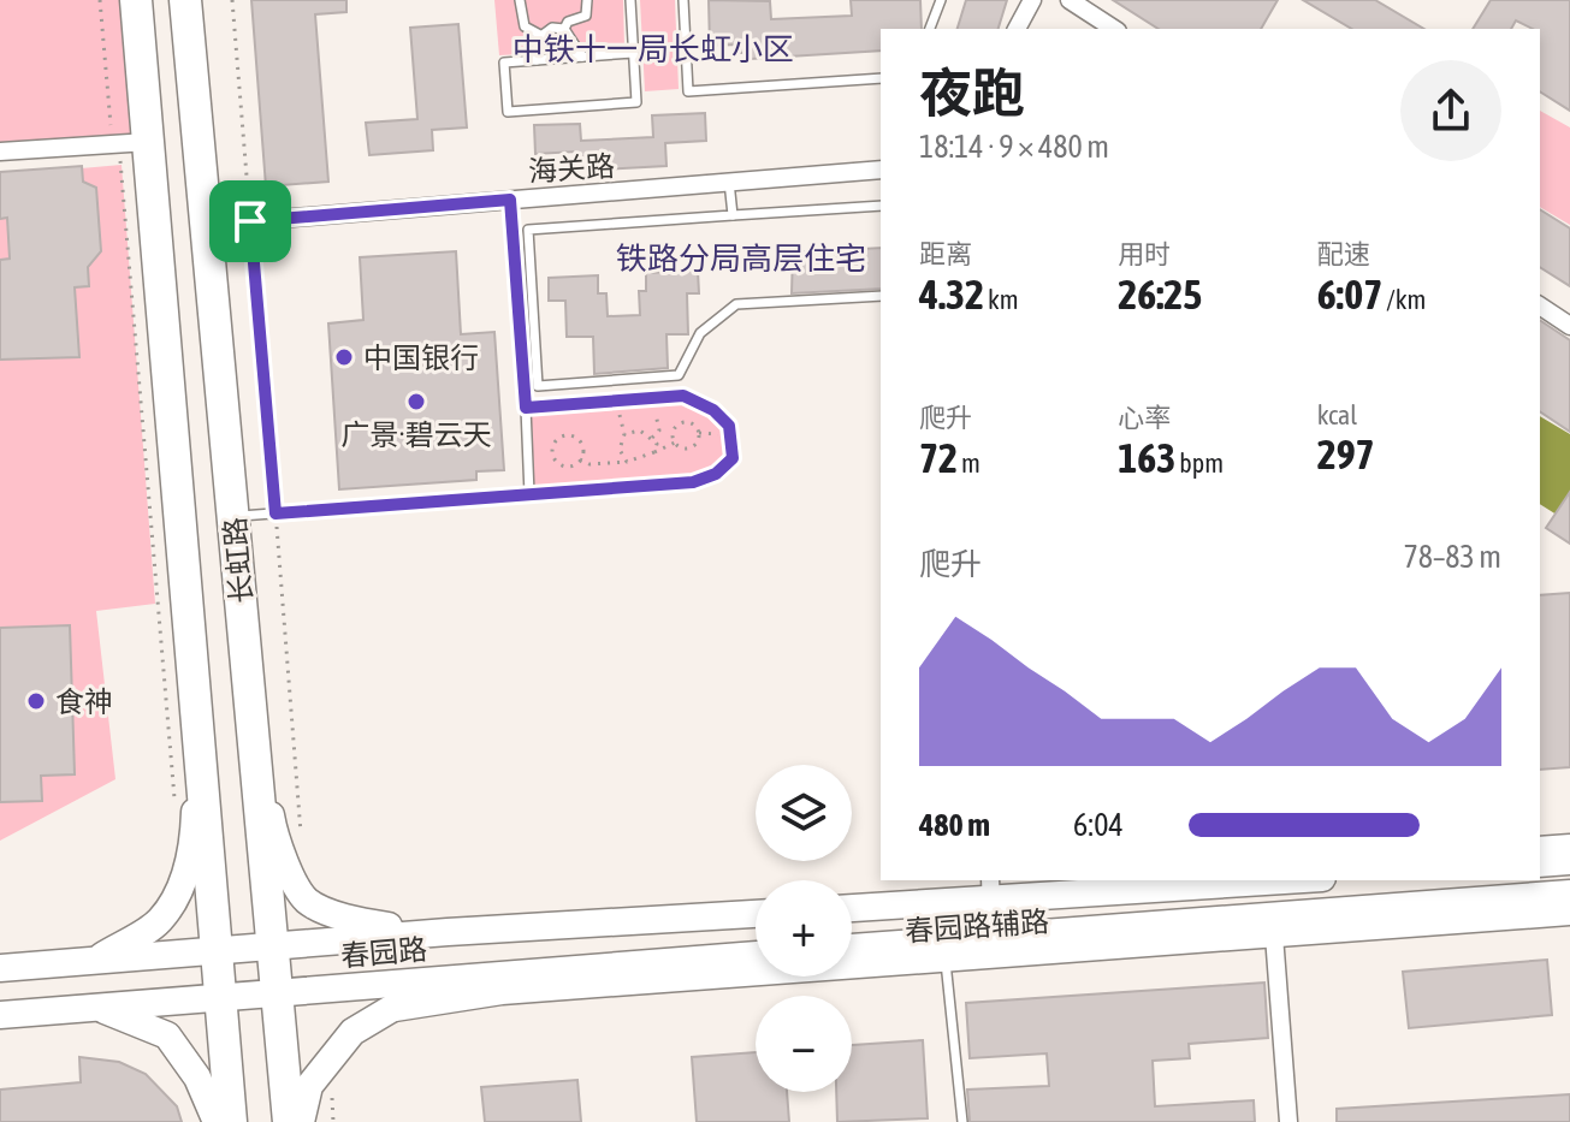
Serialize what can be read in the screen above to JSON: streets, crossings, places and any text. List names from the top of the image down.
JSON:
{
  "streets": {
    "highway": ["长虹路"],
    "main road": ["春园路"],
    "street": ["海关路", "春园路辅路"]
  },
  "crossings": [
    ["海关路", "长虹路"],
    ["长虹路", "春园路"]
  ],
  "districts": ["中铁十一局长虹小区", "铁路分局高层住宅"],
  "places": ["中国银行", "广景·碧云天", "食神"],
  "page": {
    "heading": ["夜跑", "18:14 · 9 × 480 m"],
    "stats": [
      ["距离", "4.32 km"],
      ["用时", "26:25"],
      ["配速", "6:07 /km"],
      ["爬升", "72 m"],
      ["心率", "163 bpm"],
      ["kcal", "297"]
    ],
    "chart": ["爬升", "78–83 m"],
    "map_buttons": ["+", "−"],
    "list": [
      {
        "name": "480 m",
        "note": "6:04"
      }
    ]
  }
}
